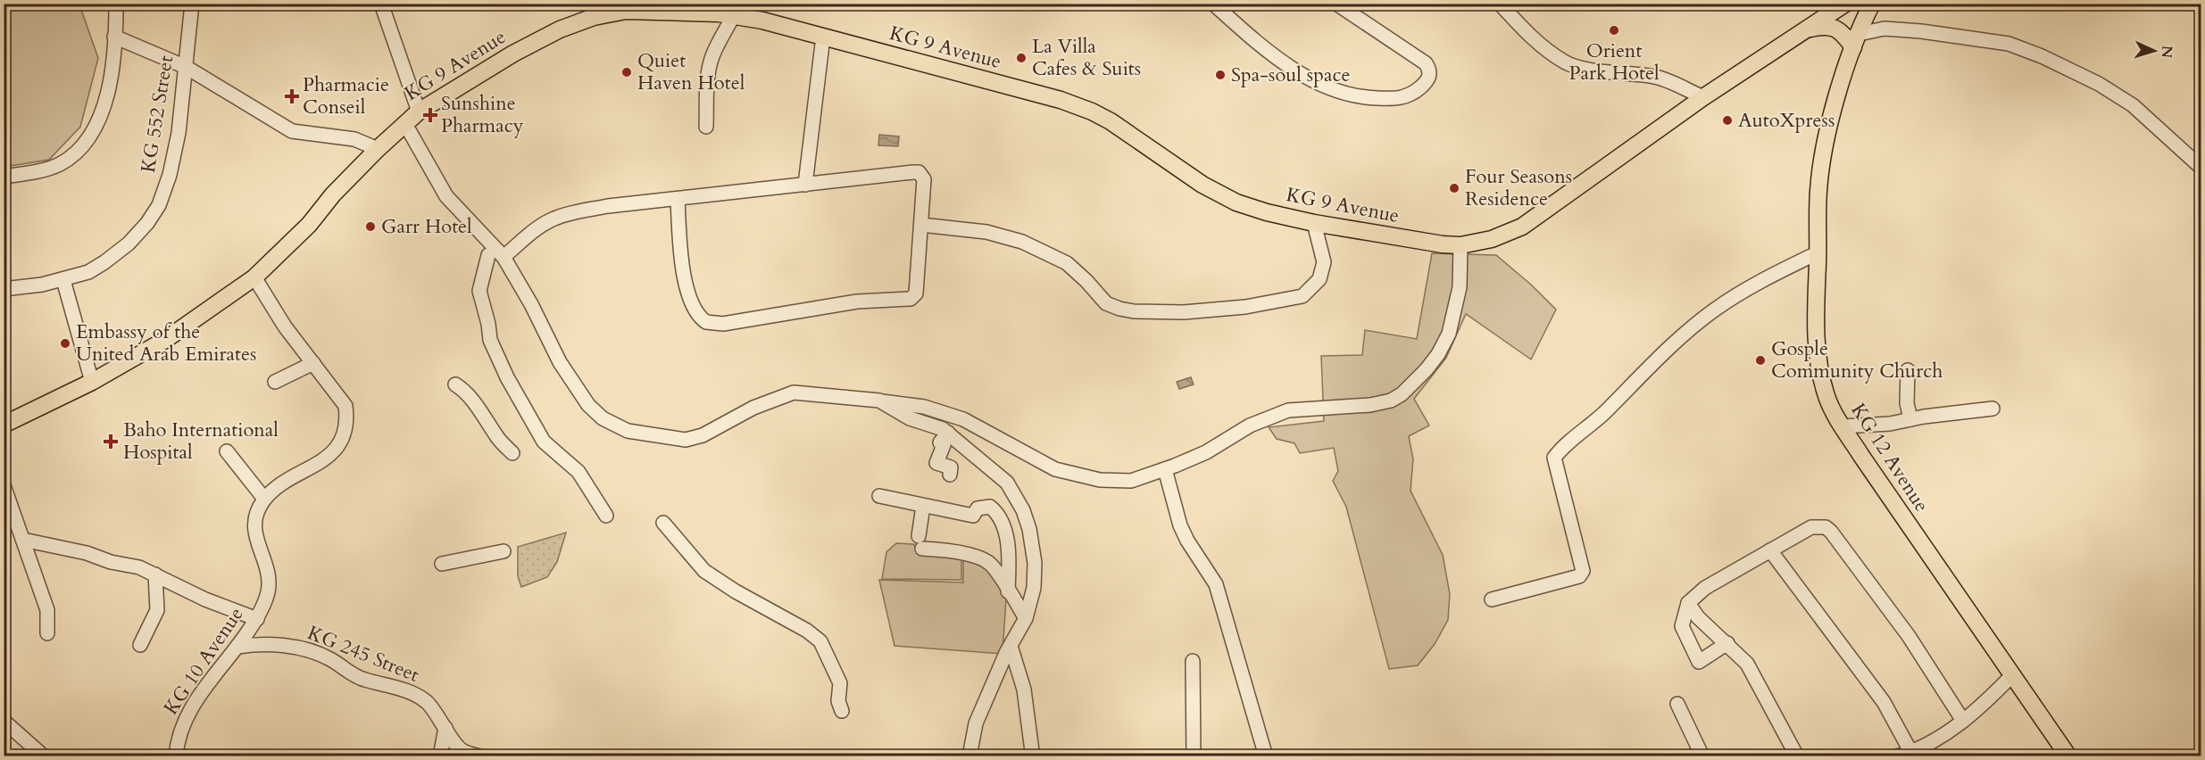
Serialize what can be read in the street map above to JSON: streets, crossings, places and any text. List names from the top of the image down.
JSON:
{
  "streets": {
    "main road": ["KG 9 Avenue", "KG 12 Avenue"],
    "street": ["KG 552 Street", "KG 245 Street", "KG 10 Avenue"]
  },
  "crossings": [
    ["KG 9 Avenue", "KG 10 Avenue"],
    ["KG 245 Street", "KG 10 Avenue"]
  ],
  "places": {
    "other": [
      "Orient Park Hotel",
      "La Villa Cafes & Suits",
      "Quiet Haven Hotel",
      "Spa-soul space",
      "AutoXpress",
      "Four Seasons Residence",
      "Garr Hotel",
      "Embassy of the United Arab Emirates",
      "Gosple Community Church"
    ],
    "health": ["Pharmacie Conseil", "Sunshine Pharmacy", "Baho International Hospital"]
  },
  "north": "right"
}
